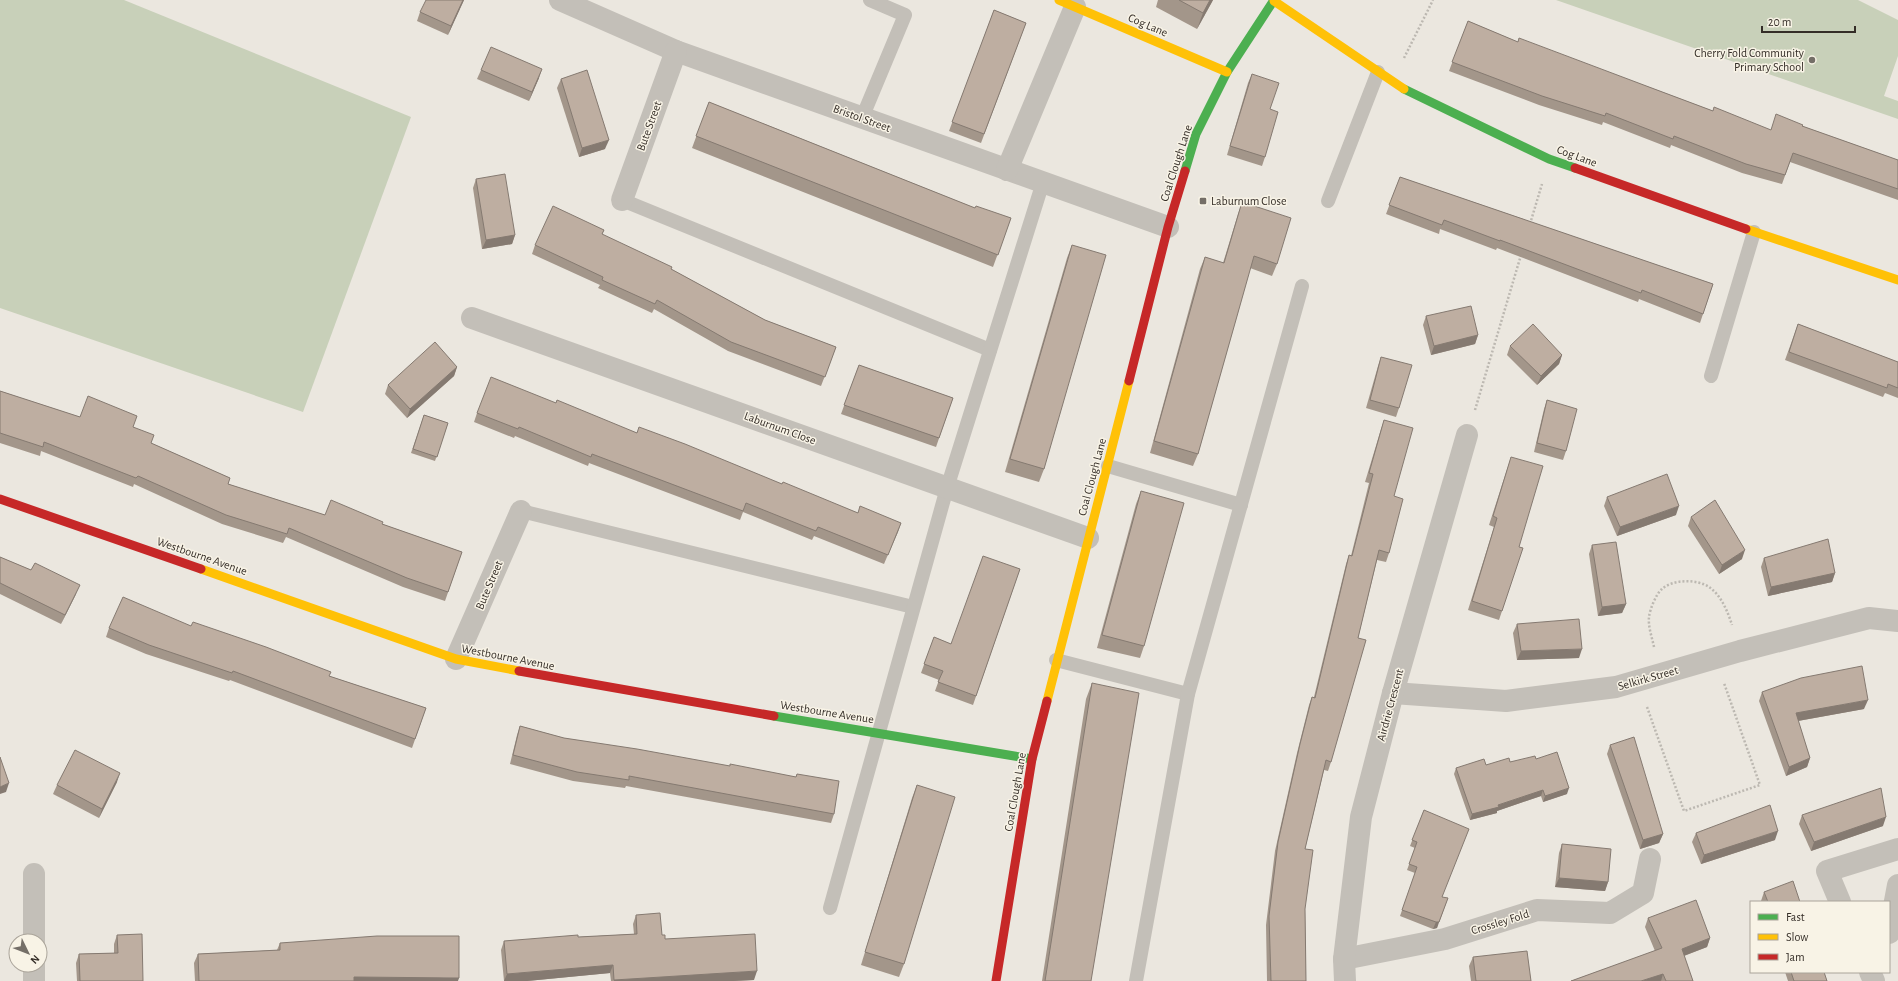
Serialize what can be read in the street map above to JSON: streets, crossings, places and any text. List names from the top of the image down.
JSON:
{
  "streets": {
    "street": [
      "Cog Lane",
      "Bristol Street",
      "Bute Street",
      "Coal Clough Lane",
      "Laburnum Close",
      "Westbourne Avenue",
      "Selkirk Street",
      "Airdrie Crescent",
      "Crossley Fold"
    ]
  },
  "crossings": [
    ["Cog Lane", "Coal Clough Lane"],
    ["Bristol Street", "Bute Street"],
    ["Bristol Street", "Coal Clough Lane"],
    ["Bute Street", "Westbourne Avenue"],
    ["Coal Clough Lane", "Laburnum Close"],
    ["Coal Clough Lane", "Westbourne Avenue"],
    ["Selkirk Street", "Airdrie Crescent"],
    ["Airdrie Crescent", "Crossley Fold"]
  ],
  "places": {
    "other": ["Cherry Fold Community Primary School"],
    "transit": ["Laburnum Close"]
  },
  "legend": ["Fast", "Slow", "Jam"],
  "scale_bar": "20 m",
  "north": "bottom right"
}
